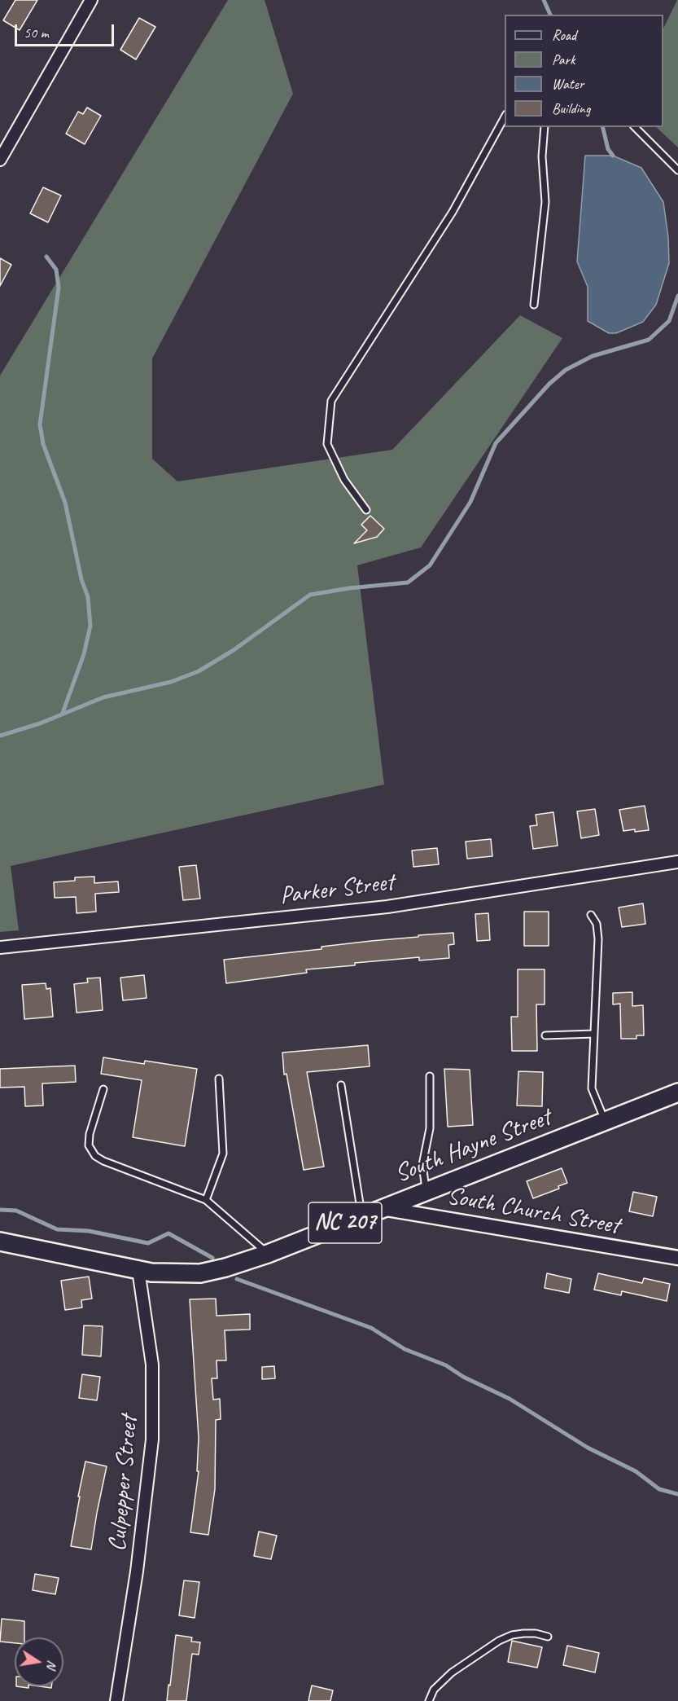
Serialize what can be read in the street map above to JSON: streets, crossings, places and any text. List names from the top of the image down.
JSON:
{
  "streets": {
    "main road": ["South Hayne Street", "NC 207"],
    "street": ["Parker Street", "South Church Street", "Culpepper Street"]
  },
  "crossings": [
    ["South Hayne Street", "South Church Street"],
    ["South Hayne Street", "Culpepper Street"]
  ],
  "legend": [
    "Road",
    "Park",
    "Water",
    "Building"
  ],
  "scale_bar": "50 m",
  "north": "right"
}
